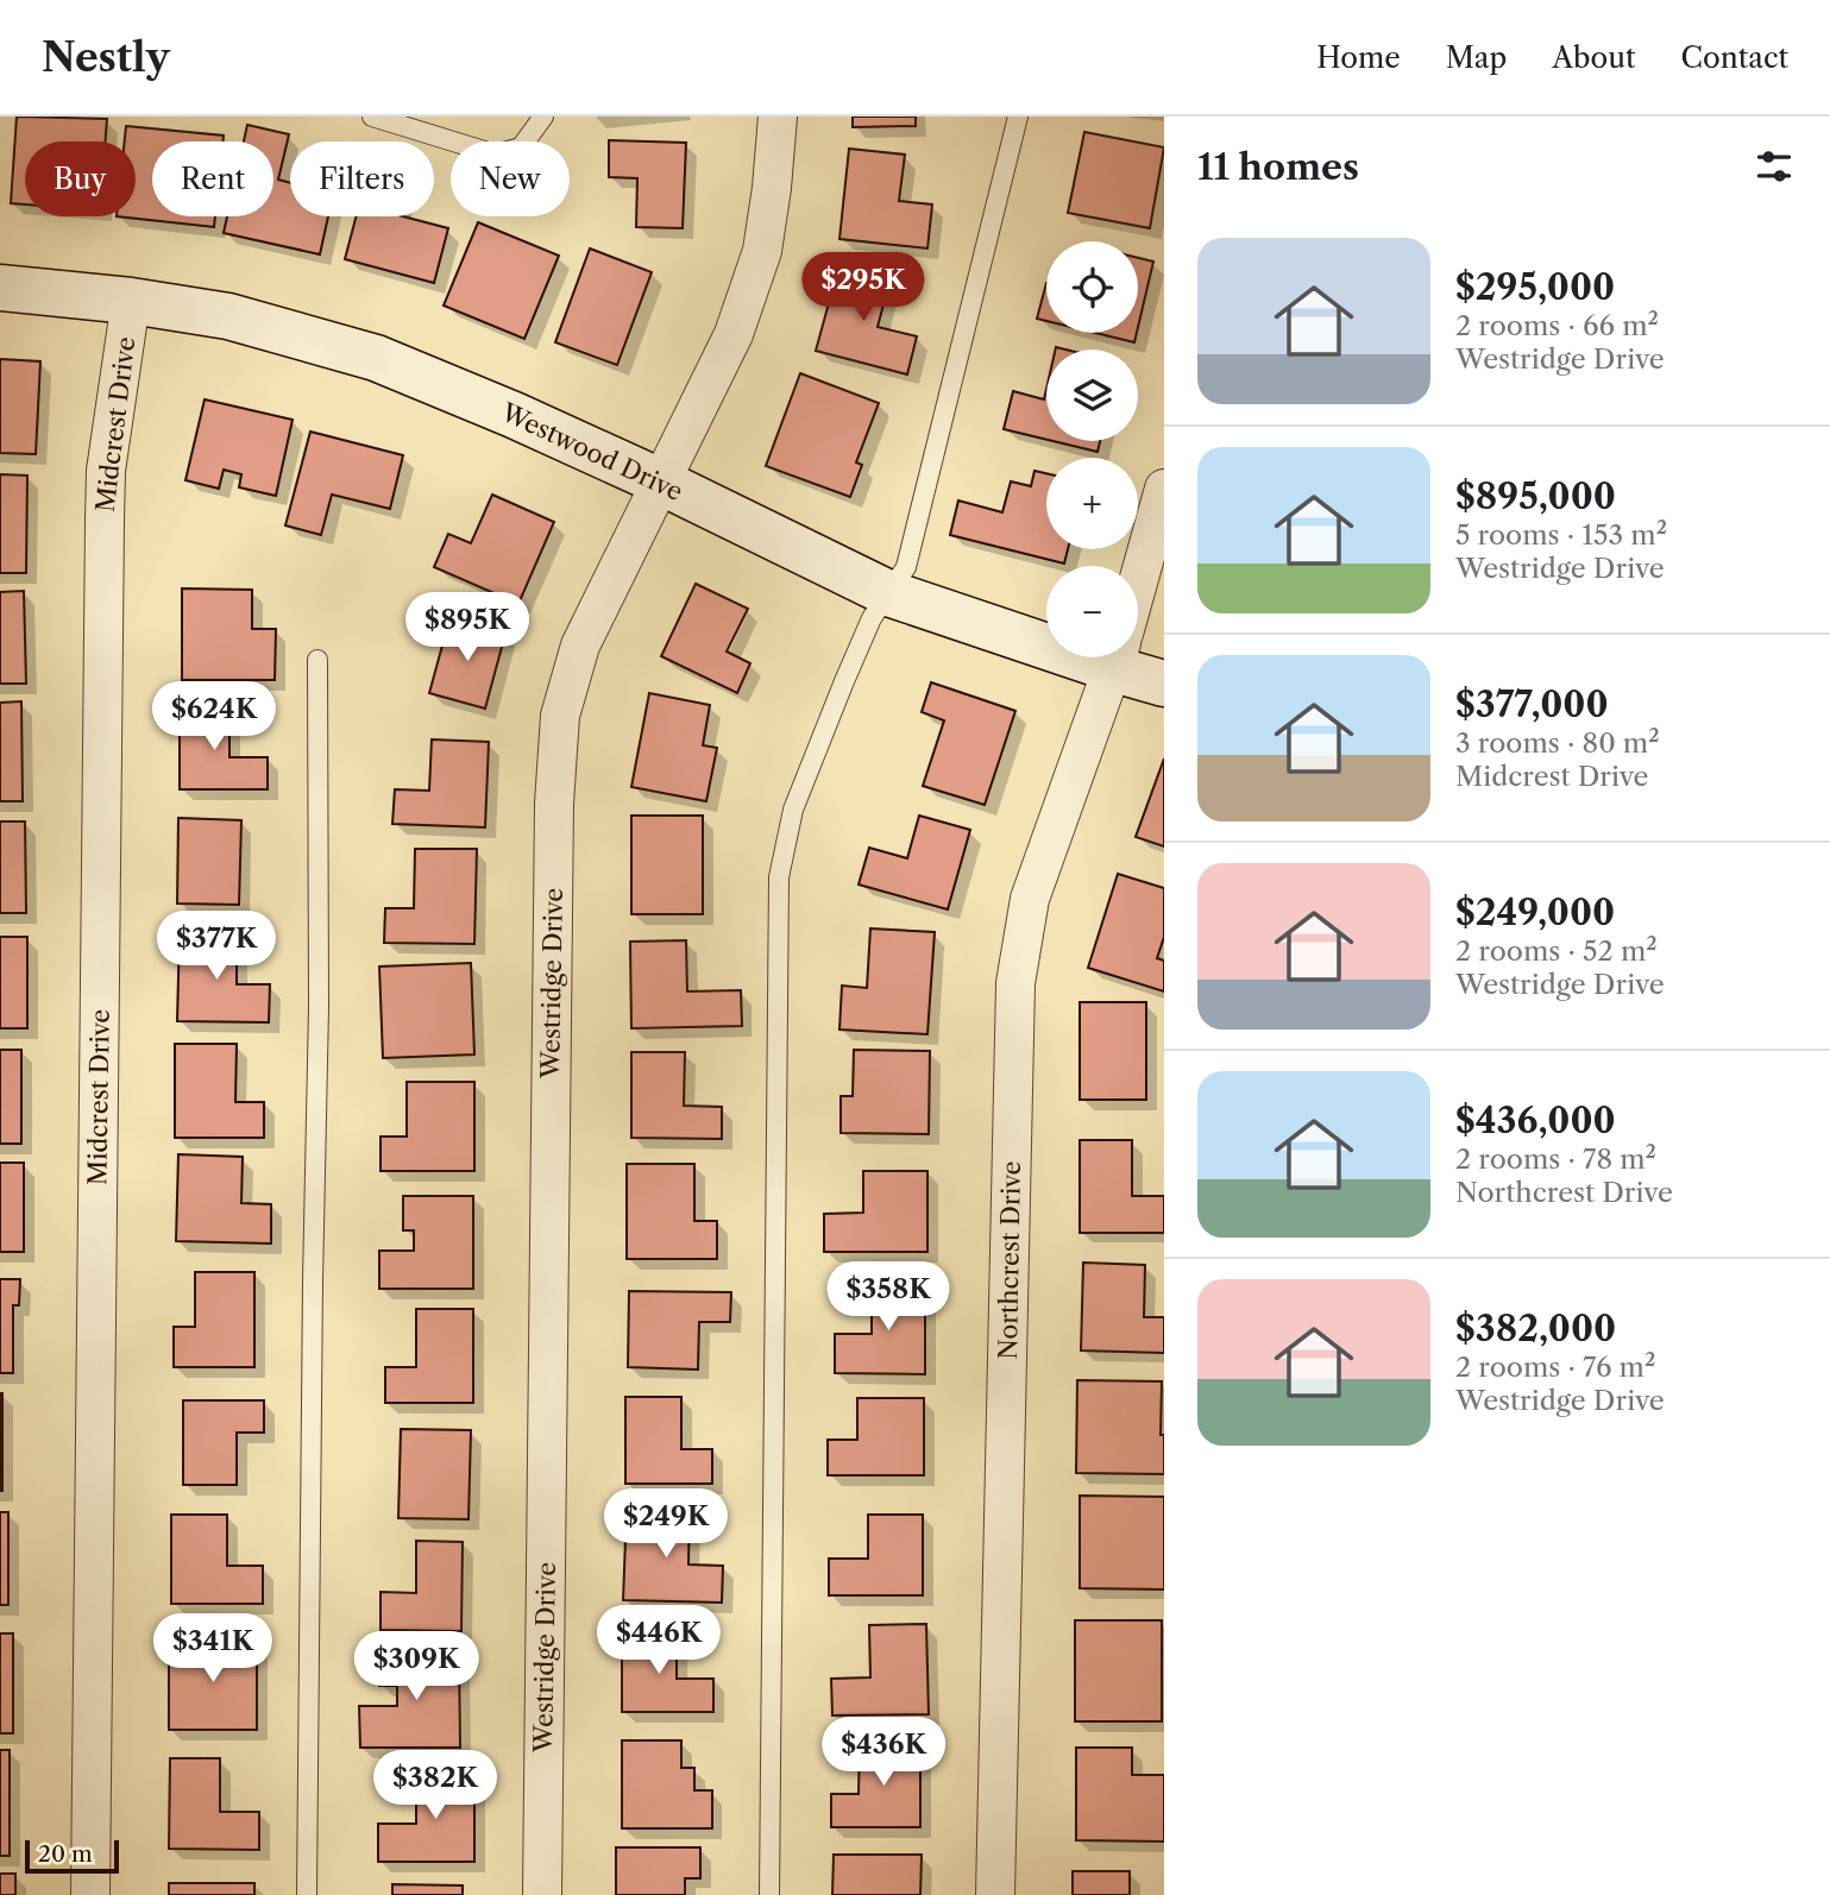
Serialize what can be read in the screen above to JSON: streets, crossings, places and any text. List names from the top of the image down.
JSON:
{
  "streets": {
    "street": [
      "Midcrest Drive",
      "Westwood Drive",
      "Westridge Drive",
      "Northcrest Drive"
    ]
  },
  "crossings": [
    ["Midcrest Drive", "Westwood Drive"],
    ["Westwood Drive", "Westridge Drive"]
  ],
  "scale_bar": "20 m",
  "page": {
    "header": "Nestly",
    "nav": [
      "Home",
      "Map",
      "About",
      "Contact"
    ],
    "heading": "11 homes",
    "chip": [
      "Buy",
      "Rent",
      "Filters",
      "New"
    ],
    "list": [
      {
        "name": "$295,000",
        "note": "2 rooms · 66 m² · Westridge Drive"
      },
      {
        "name": "$895,000",
        "note": "5 rooms · 153 m² · Westridge Drive"
      },
      {
        "name": "$377,000",
        "note": "3 rooms · 80 m² · Midcrest Drive"
      },
      {
        "name": "$249,000",
        "note": "2 rooms · 52 m² · Westridge Drive"
      },
      {
        "name": "$436,000",
        "note": "2 rooms · 78 m² · Northcrest Drive"
      },
      {
        "name": "$382,000",
        "note": "2 rooms · 76 m² · Westridge Drive"
      }
    ],
    "map_buttons": ["+", "−"],
    "price": [
      "$295K",
      "$895K",
      "$624K",
      "$377K",
      "$358K",
      "$249K",
      "$446K",
      "$341K",
      "$309K",
      "$436K",
      "$382K"
    ],
    "scale": "20 m"
  }
}
